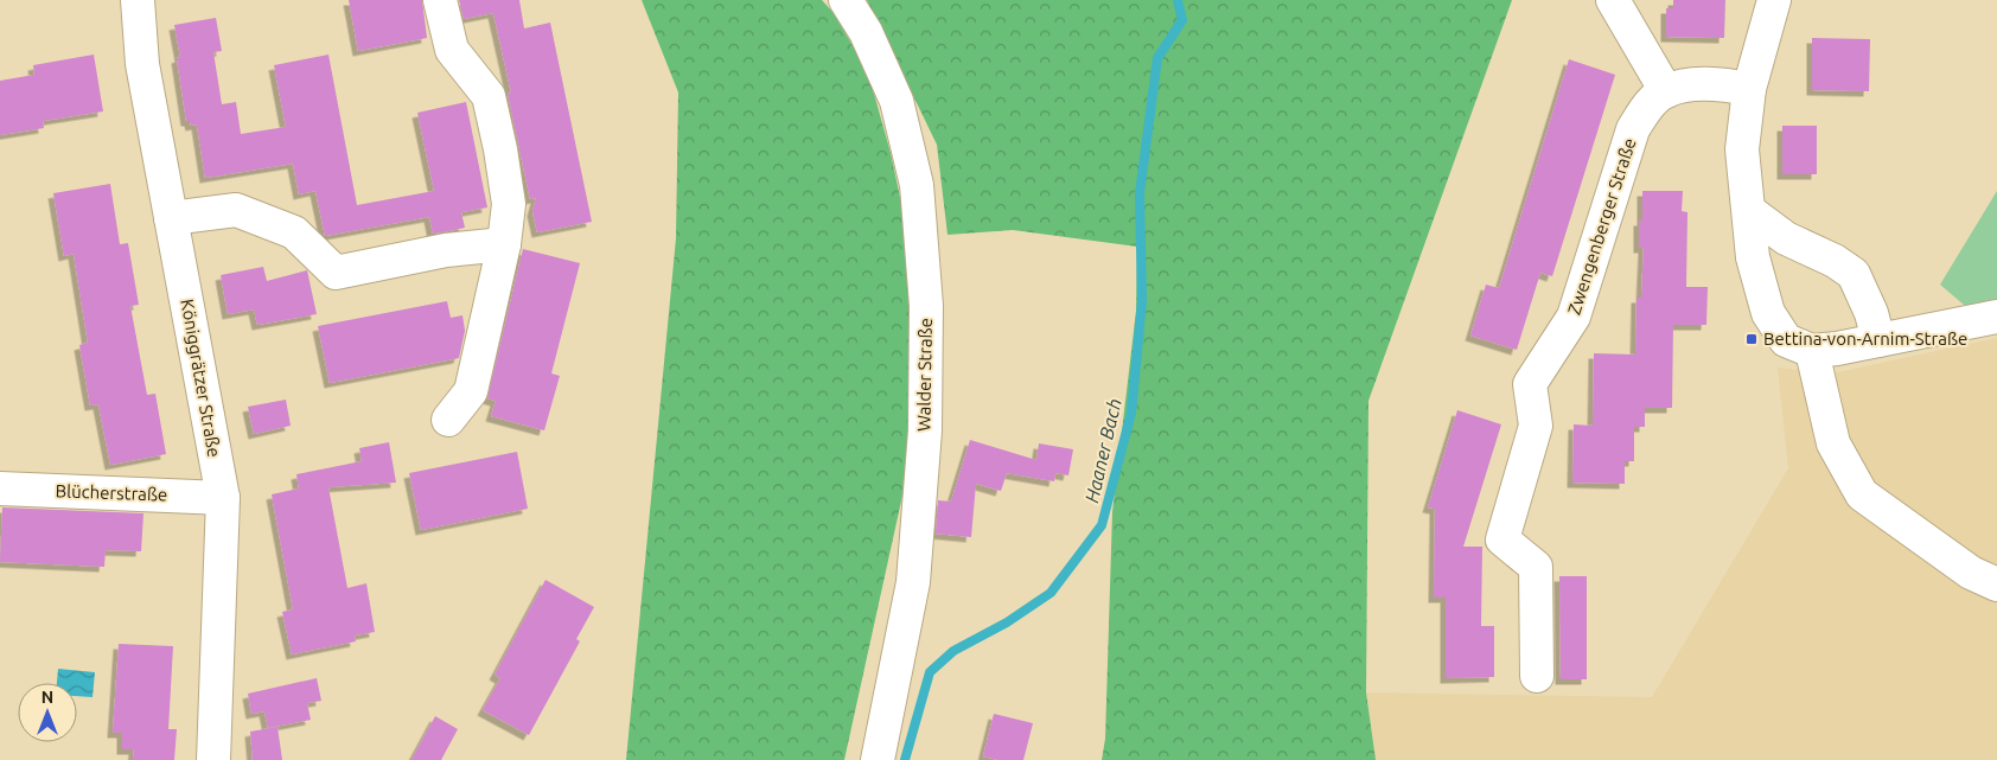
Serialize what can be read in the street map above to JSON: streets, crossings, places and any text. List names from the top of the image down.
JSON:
{
  "streets": {
    "street": [
      "Zwengenberger Straße",
      "Walder Straße",
      "Königgrätzer Straße",
      "Blücherstraße"
    ]
  },
  "crossings": [
    ["Königgrätzer Straße", "Blücherstraße"]
  ],
  "water": ["Haaner Bach"],
  "places": {
    "transit": ["Bettina-von-Arnim-Straße"]
  },
  "north": "top"
}
